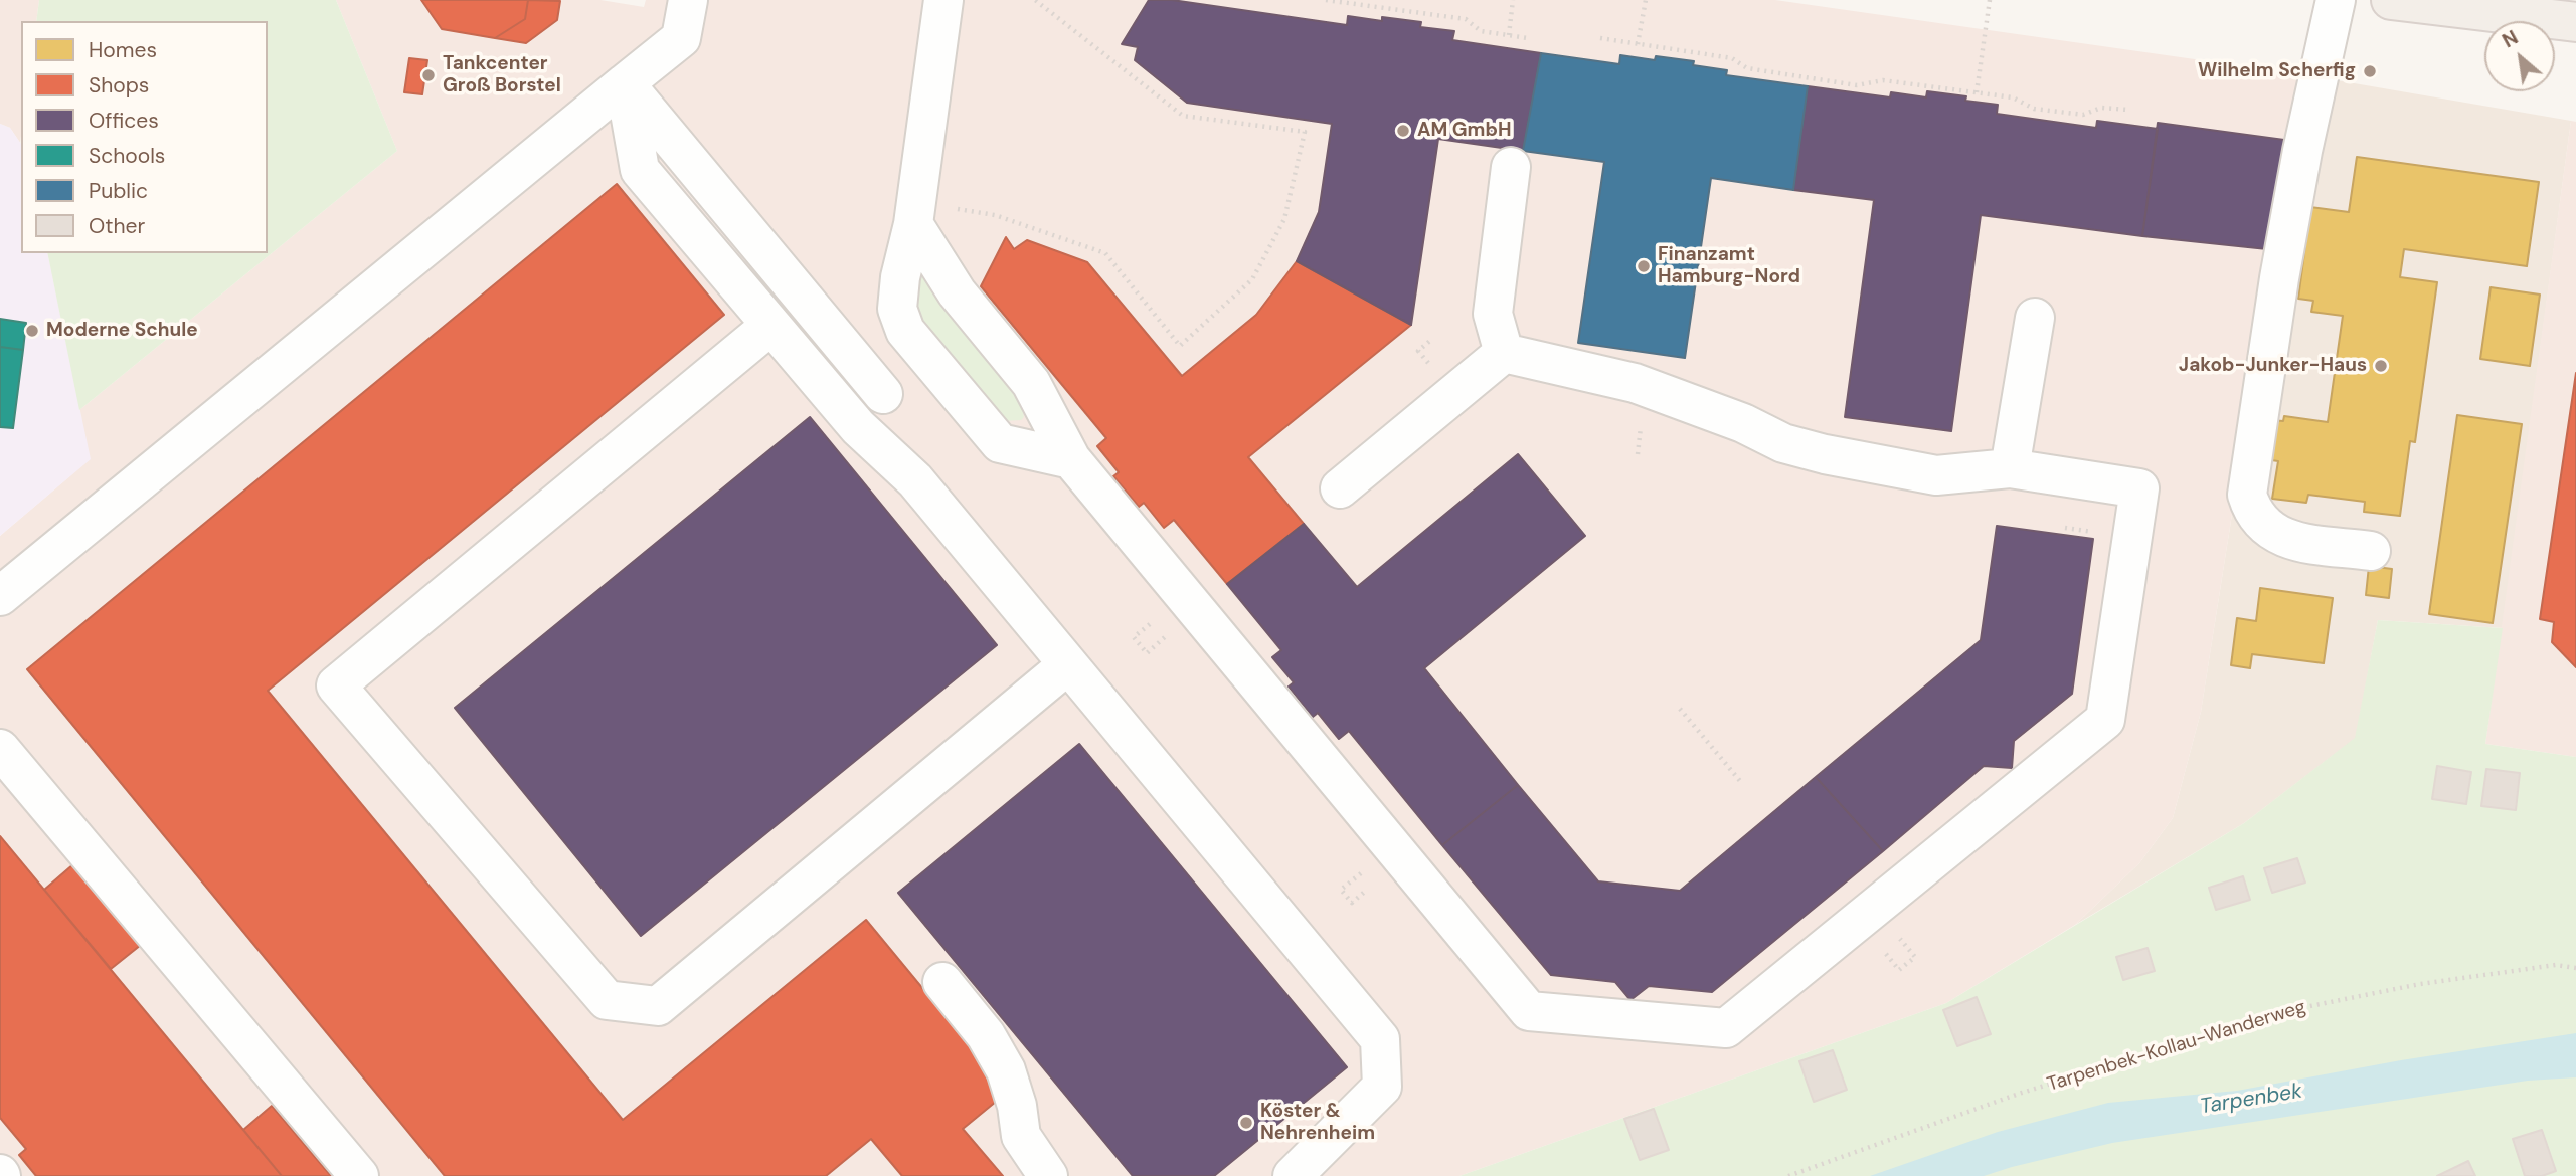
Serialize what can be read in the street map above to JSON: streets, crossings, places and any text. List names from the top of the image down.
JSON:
{
  "streets": {
    "path": ["Tarpenbek-Kollau-Wanderweg"]
  },
  "water": ["Tarpenbek"],
  "places": [
    "Wilhelm Scherfig",
    "Tankcenter Groß Borstel",
    "AM GmbH",
    "Finanzamt Hamburg-Nord",
    "Moderne Schule",
    "Jakob-Junker-Haus",
    "Köster & Nehrenheim"
  ],
  "legend": [
    "Homes",
    "Shops",
    "Offices",
    "Schools",
    "Public",
    "Other"
  ],
  "north": "top left"
}
